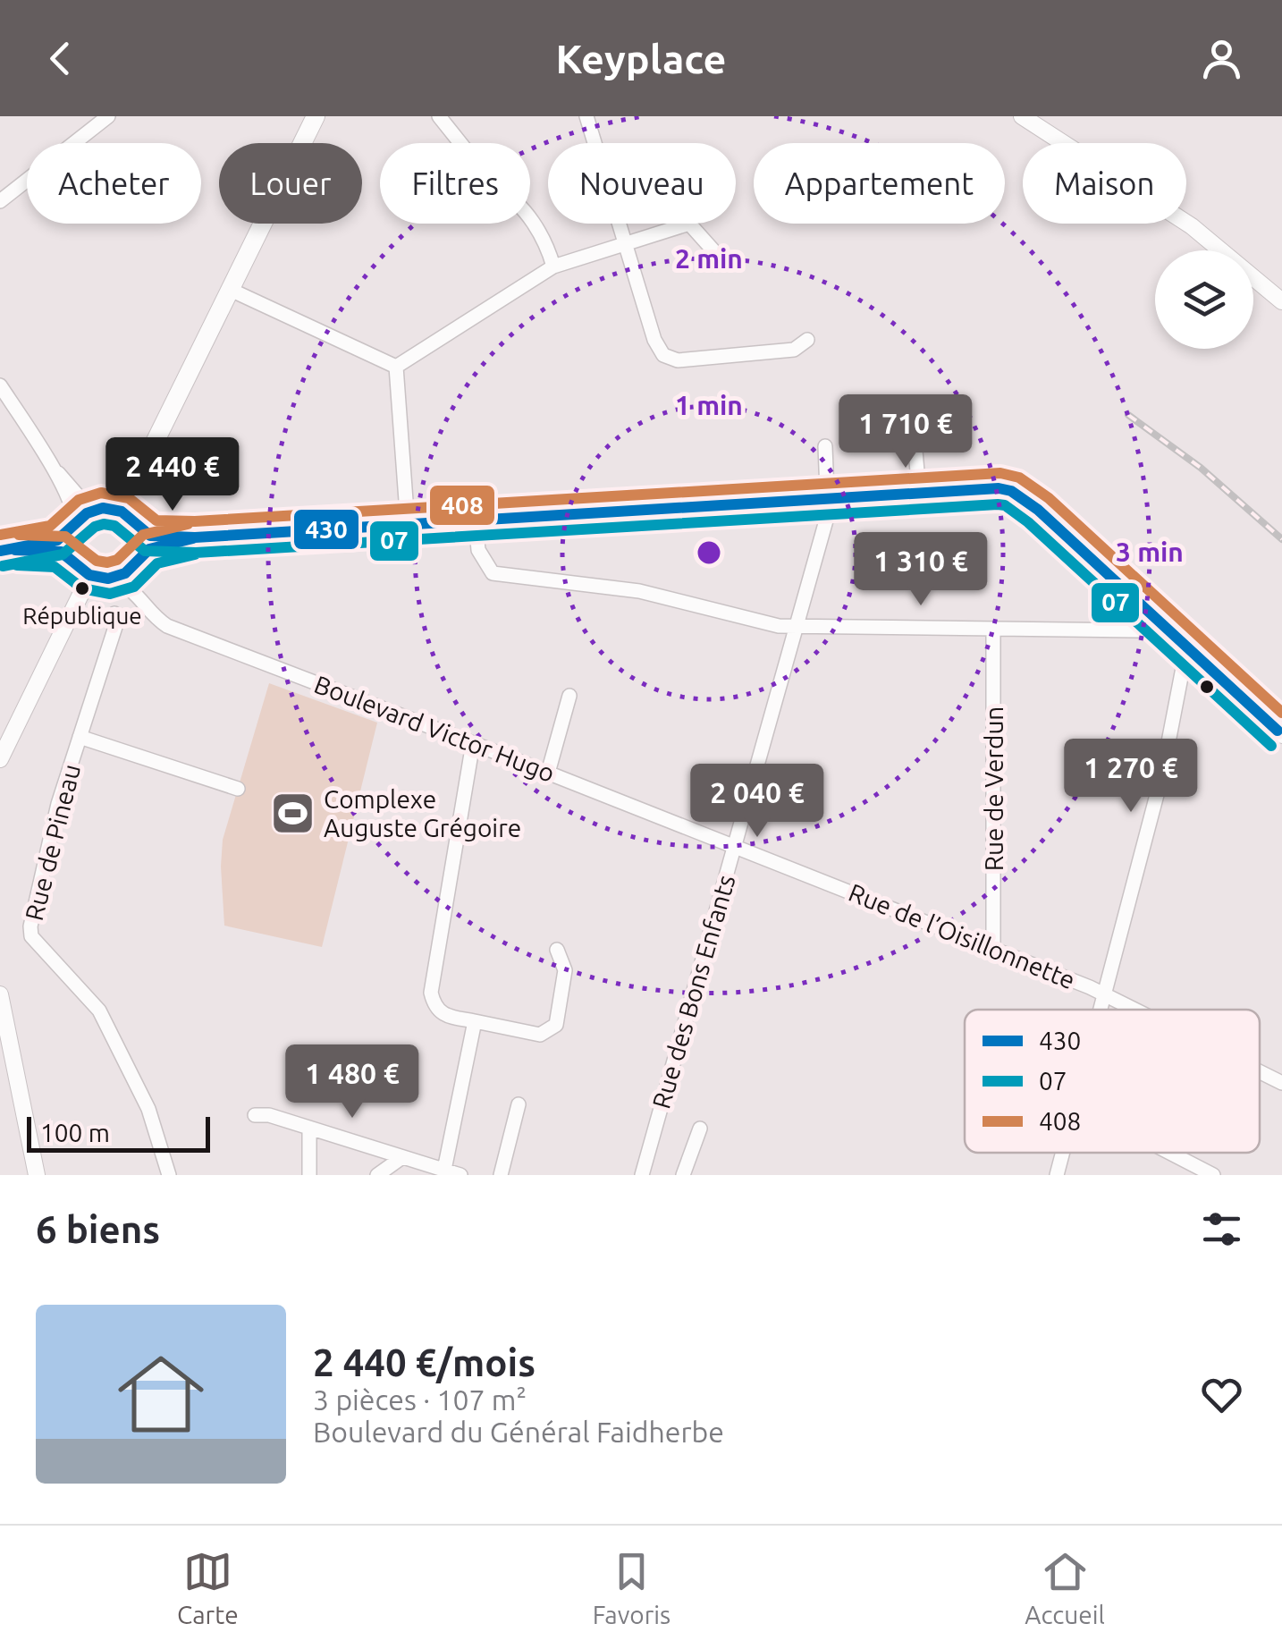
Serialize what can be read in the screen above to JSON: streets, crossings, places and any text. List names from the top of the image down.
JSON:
{
  "streets": {
    "street": [
      "Boulevard Victor Hugo",
      "Rue de Verdun",
      "Rue de Pineau",
      "Rue de l’Oisillonnette",
      "Rue des Bons Enfants"
    ]
  },
  "crossings": [
    ["Boulevard Victor Hugo", "Rue de l’Oisillonnette"],
    ["Boulevard Victor Hugo", "Rue des Bons Enfants"],
    ["Rue de Verdun", "Rue de l’Oisillonnette"],
    ["Rue de l’Oisillonnette", "Rue des Bons Enfants"]
  ],
  "places": {
    "other": ["République"],
    "sports": ["Complexe Auguste Grégoire"]
  },
  "lines": ["transit line 408", "transit line 430", "transit line 07"],
  "legend": ["430", "07", "408"],
  "scale_bar": "100 m",
  "page": {
    "header": "Keyplace",
    "chip": [
      "Acheter",
      "Louer",
      "Filtres",
      "Nouveau",
      "Appartement",
      "Maison"
    ],
    "price": [
      "1 710 €",
      "2 440 €",
      "1 310 €",
      "1 270 €",
      "2 040 €",
      "1 480 €"
    ],
    "scale": "100 m",
    "heading": "6 biens",
    "list": [
      {
        "name": "2 440 €/mois",
        "note": "3 pièces · 107 m² · Boulevard du Général Faidherbe"
      }
    ],
    "tabs": ["Carte", "Favoris", "Accueil"]
  },
  "rings": ["2 min", "1 min", "3 min"]
}
